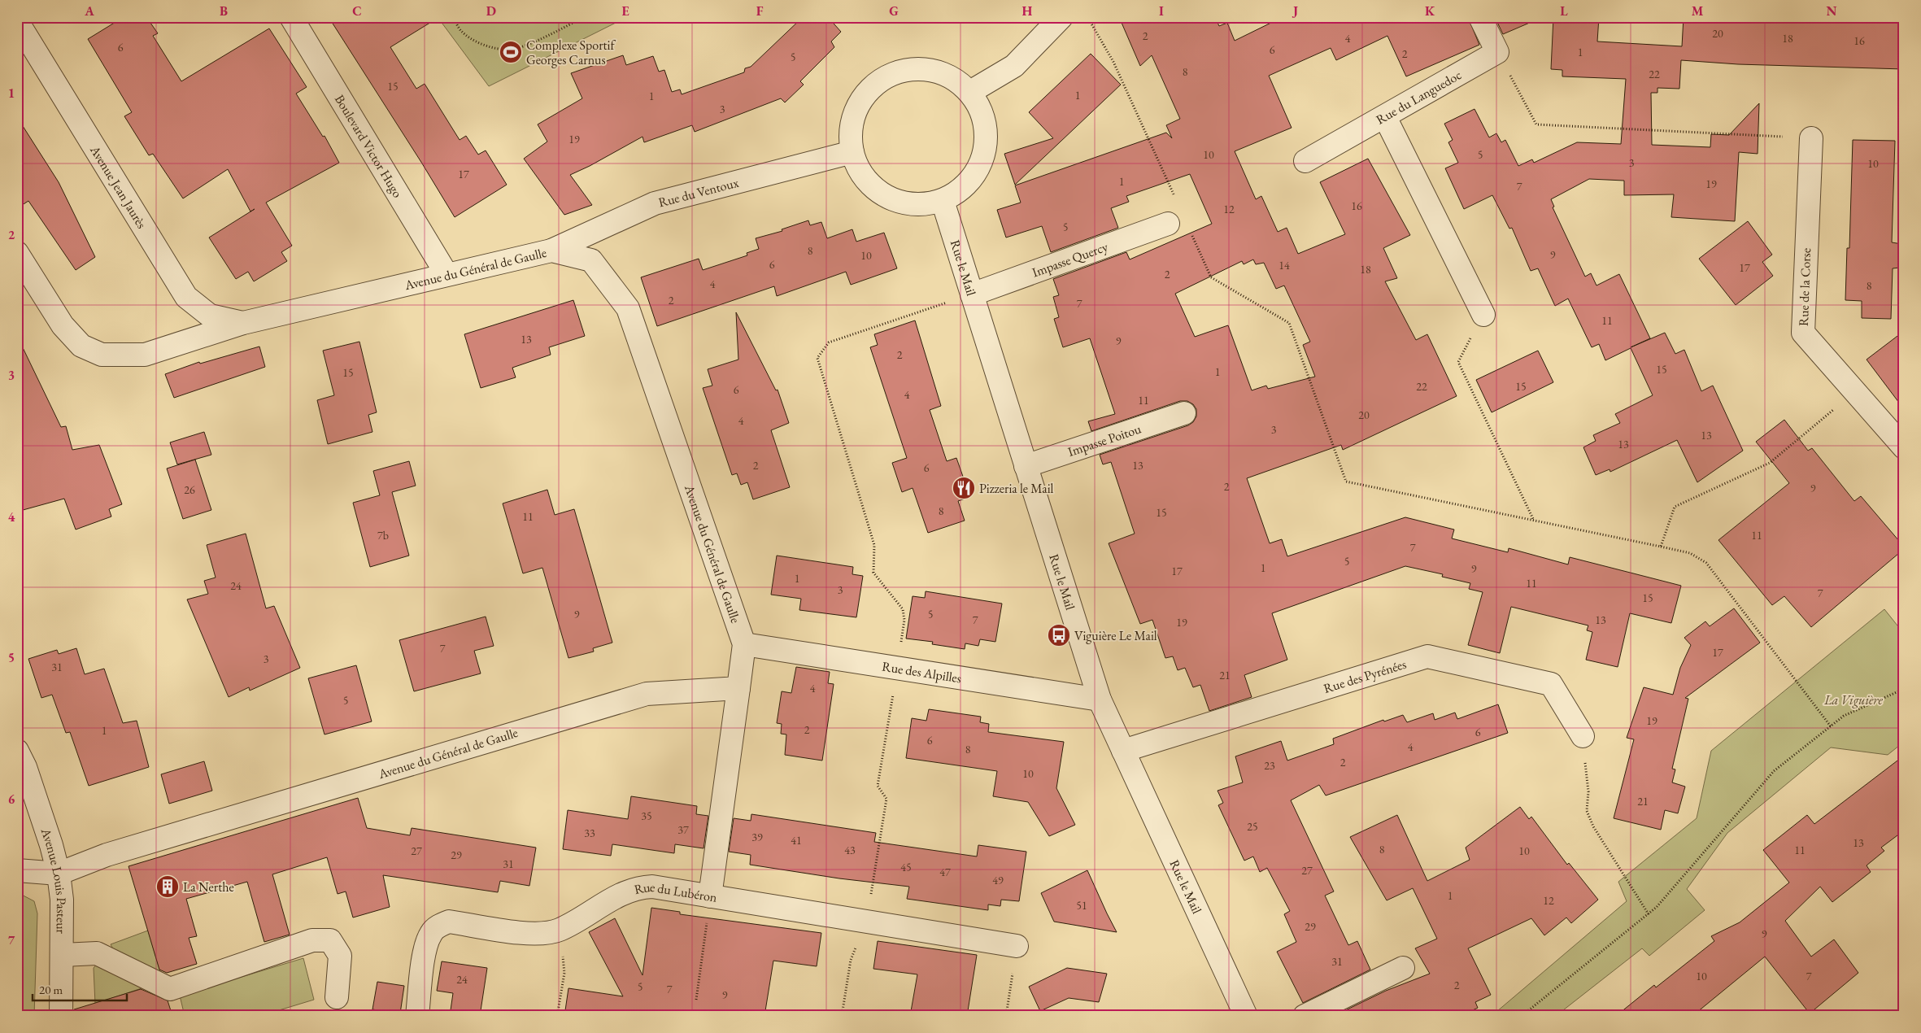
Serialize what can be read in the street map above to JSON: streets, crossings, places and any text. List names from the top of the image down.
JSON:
{
  "streets": {
    "street": [
      "Rue du Languedoc",
      "Boulevard Victor Hugo",
      "Avenue Jean Jaurès",
      "Rue du Ventoux",
      "Impasse Quercy",
      "Rue le Mail",
      "Avenue du Général de Gaulle",
      "Rue de la Corse",
      "Impasse Poitou",
      "Rue des Alpilles",
      "Rue des Pyrénées",
      "Avenue Louis Pasteur",
      "Rue du Lubéron"
    ]
  },
  "crossings": [
    ["Boulevard Victor Hugo", "Avenue du Général de Gaulle"],
    ["Avenue Jean Jaurès", "Avenue du Général de Gaulle"],
    ["Rue du Ventoux", "Rue le Mail"],
    ["Rue du Ventoux", "Avenue du Général de Gaulle"],
    ["Impasse Quercy", "Rue le Mail"],
    ["Rue le Mail", "Impasse Poitou"],
    ["Rue le Mail", "Rue des Alpilles"],
    ["Rue le Mail", "Rue des Pyrénées"],
    ["Avenue du Général de Gaulle", "Rue des Alpilles"],
    ["Avenue du Général de Gaulle", "Avenue Louis Pasteur"]
  ],
  "parks": ["La Viguière"],
  "places": {
    "sports": ["Complexe Sportif Georges Carnus"],
    "restaurant": ["Pizzeria le Mail"],
    "bus stop": ["Viguière Le Mail"],
    "building": ["La Nerthe"]
  },
  "house_numbers": [
    "20",
    "2",
    "4",
    "18",
    "16",
    "6",
    "6",
    "1",
    "2",
    "5",
    "8",
    "22",
    "15",
    "1",
    "1",
    "3",
    "19",
    "10",
    "5",
    "3",
    "10",
    "17",
    "1",
    "19",
    "7",
    "16",
    "12",
    "5",
    "8",
    "9",
    "10",
    "6",
    "14",
    "17",
    "18",
    "2",
    "4",
    "8",
    "2",
    "7",
    "11",
    "13",
    "9",
    "2",
    "15",
    "1",
    "15",
    "22",
    "15",
    "6",
    "4",
    "11",
    "20",
    "4",
    "3",
    "13",
    "13",
    "2",
    "13",
    "6",
    "2",
    "9",
    "26",
    "8",
    "15",
    "11",
    "7b",
    "11",
    "7",
    "5",
    "1",
    "9",
    "17",
    "1",
    "11",
    "24",
    "3",
    "7",
    "15",
    "9",
    "5",
    "7",
    "13",
    "19",
    "7",
    "17",
    "3",
    "31",
    "21",
    "4",
    "5",
    "19",
    "2",
    "1",
    "6",
    "6",
    "4",
    "8",
    "2",
    "23",
    "10",
    "21",
    "35",
    "25",
    "37",
    "33",
    "39",
    "41",
    "13",
    "8",
    "43",
    "11",
    "27",
    "10",
    "29",
    "31",
    "45",
    "27",
    "47",
    "49",
    "1",
    "12",
    "51",
    "29",
    "9",
    "31",
    "10",
    "7",
    "24",
    "2",
    "5",
    "7",
    "9"
  ],
  "scale_bar": "20 m",
  "grid": {
    "columns": [
      "A",
      "B",
      "C",
      "D",
      "E",
      "F",
      "G",
      "H",
      "I",
      "J",
      "K",
      "L",
      "M",
      "N"
    ],
    "rows": [
      "1",
      "2",
      "3",
      "4",
      "5",
      "6",
      "7"
    ]
  }
}
